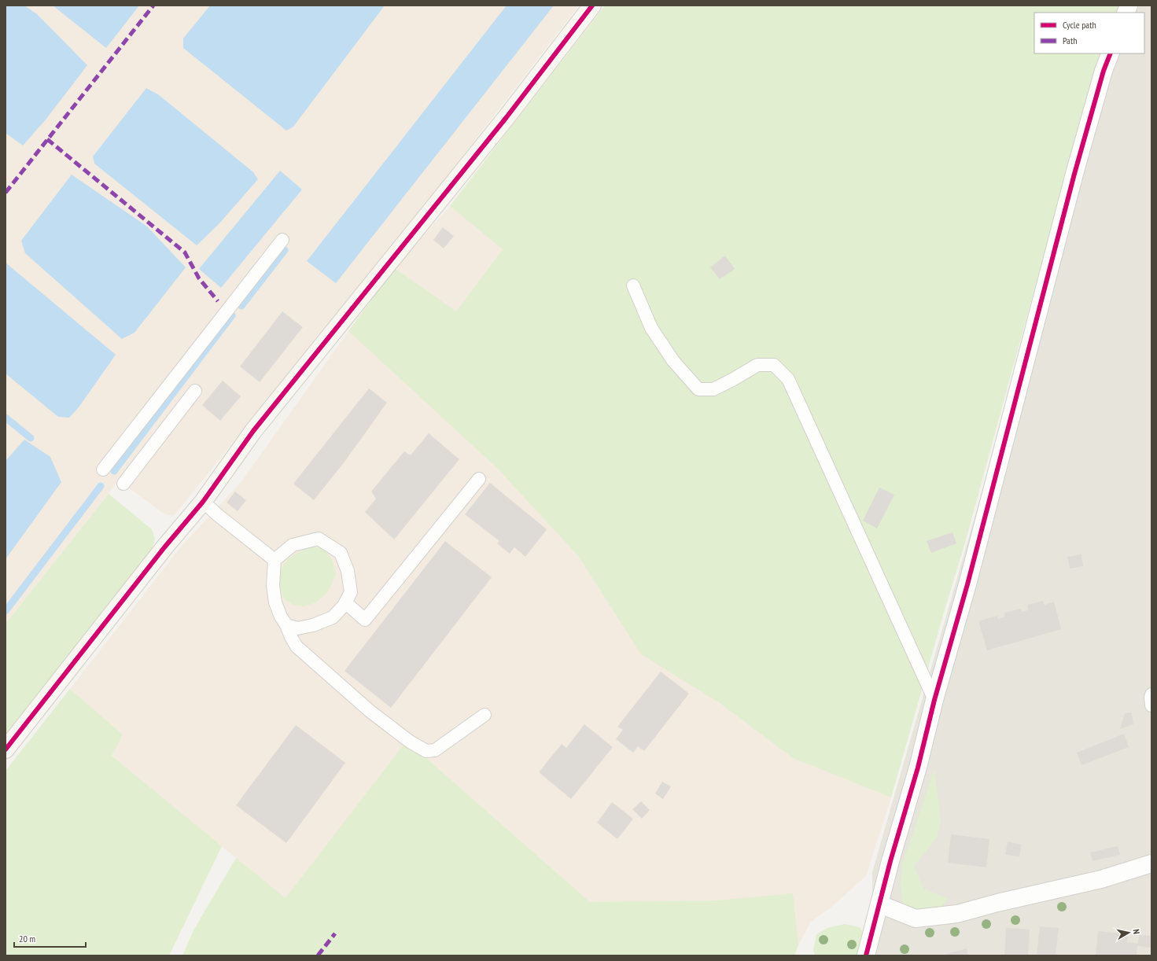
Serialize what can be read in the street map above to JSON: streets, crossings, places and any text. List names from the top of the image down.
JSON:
{
  "legend": ["Cycle path", "Path"],
  "scale_bar": "20 m",
  "north": "right"
}
